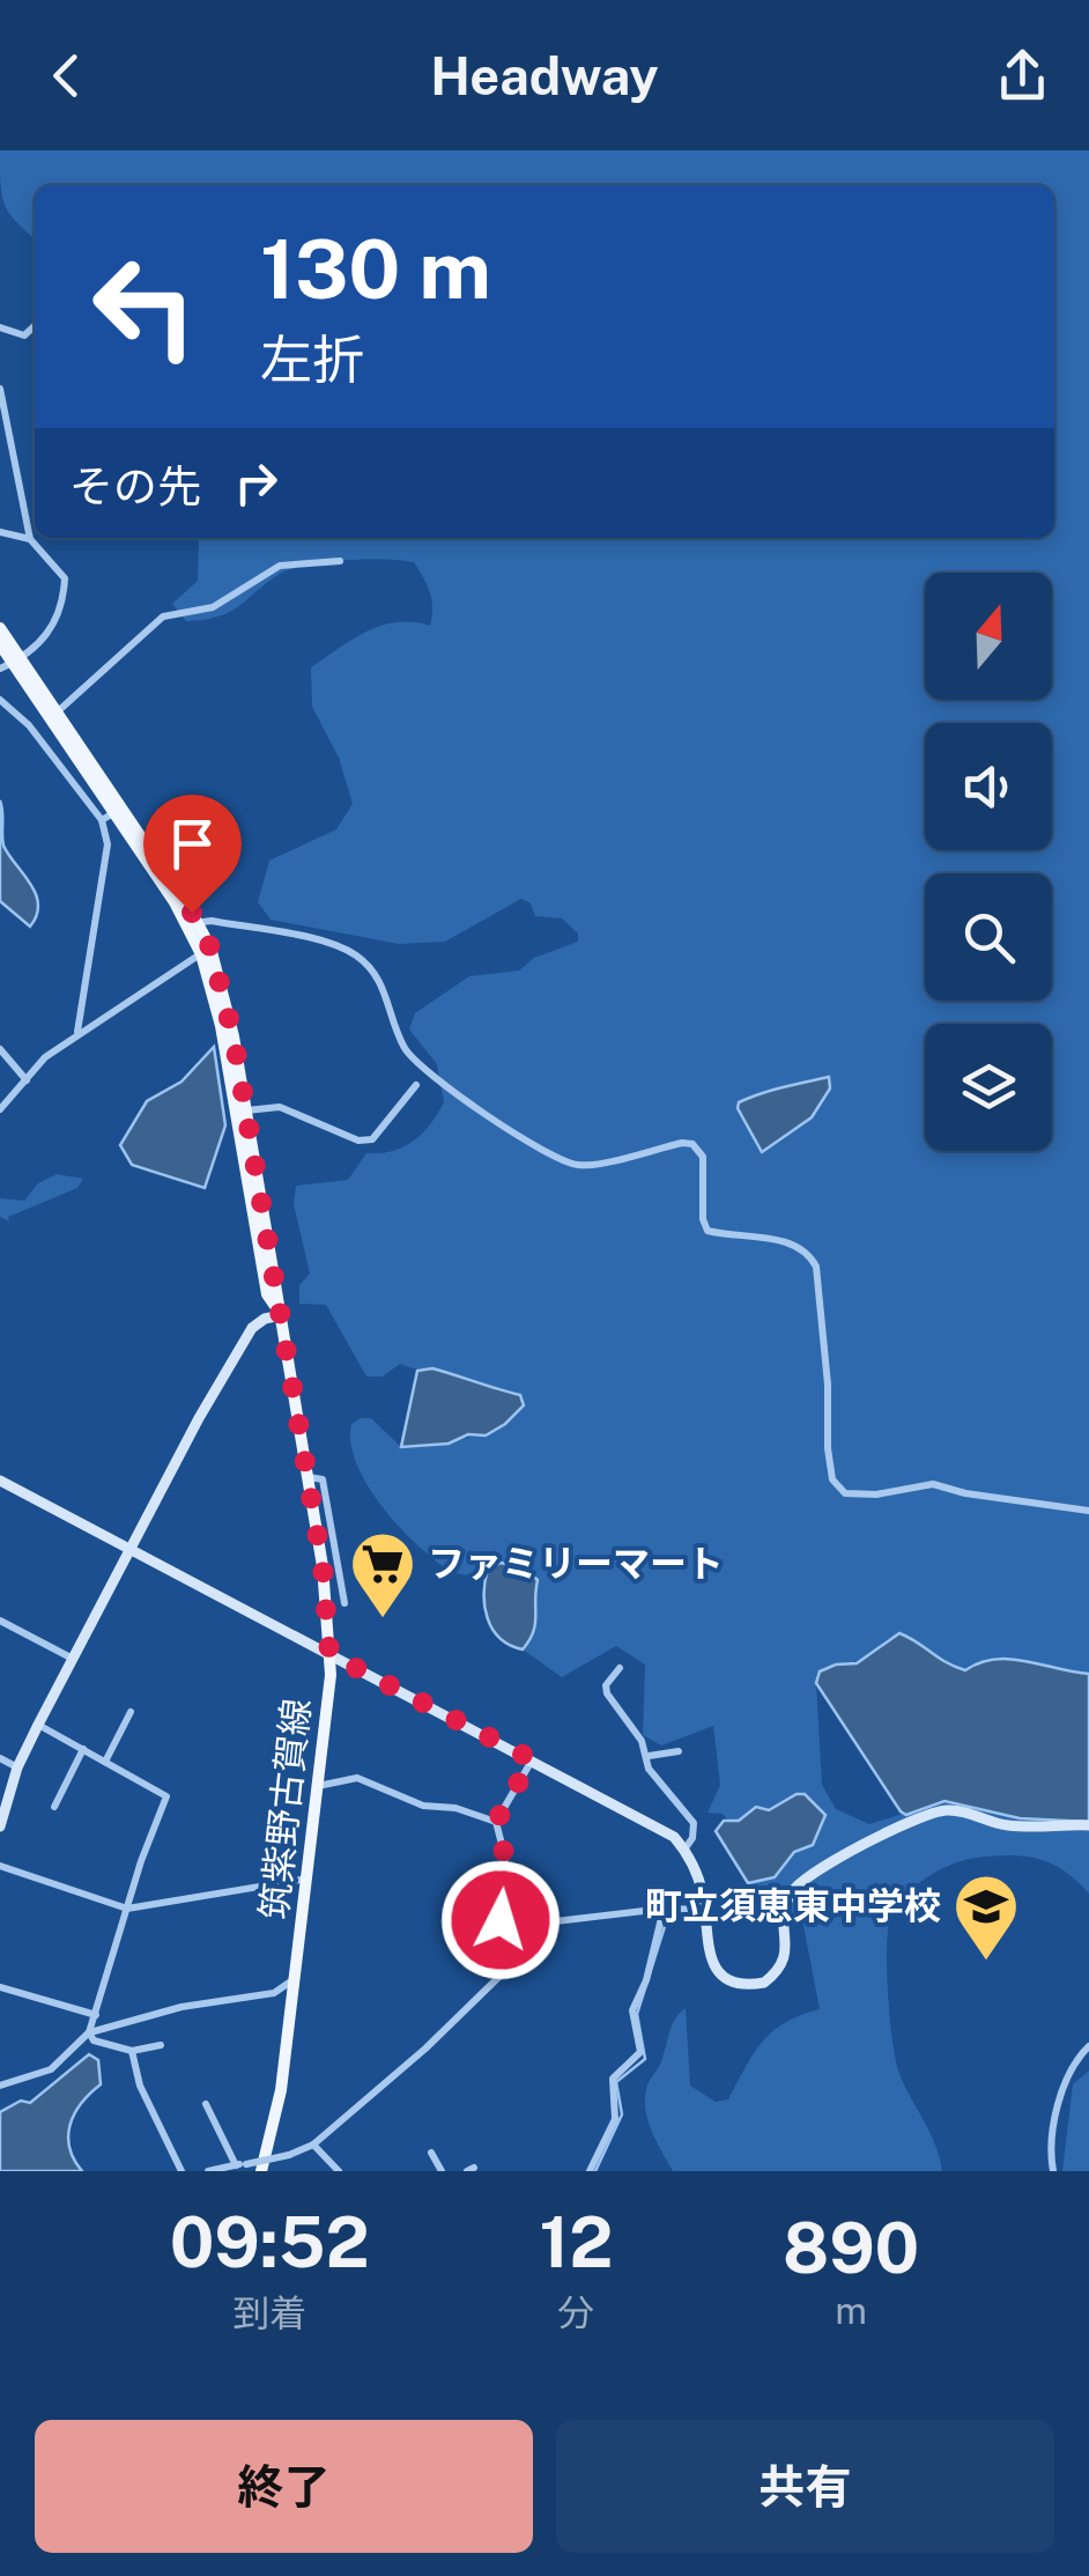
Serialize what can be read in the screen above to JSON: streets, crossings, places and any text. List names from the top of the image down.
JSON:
{
  "streets": {
    "main road": ["筑紫野古賀線"]
  },
  "places": {
    "supermarket": ["ファミリーマート"],
    "school or university": ["町立須恵東中学校"]
  },
  "north": "top",
  "page": {
    "header": "Headway",
    "turn": ["130 m", "左折"],
    "then": "その先",
    "eta": [
      "09:52",
      "到着",
      "12",
      "分",
      "890",
      "m"
    ],
    "buttons": ["終了", "共有"]
  }
}
